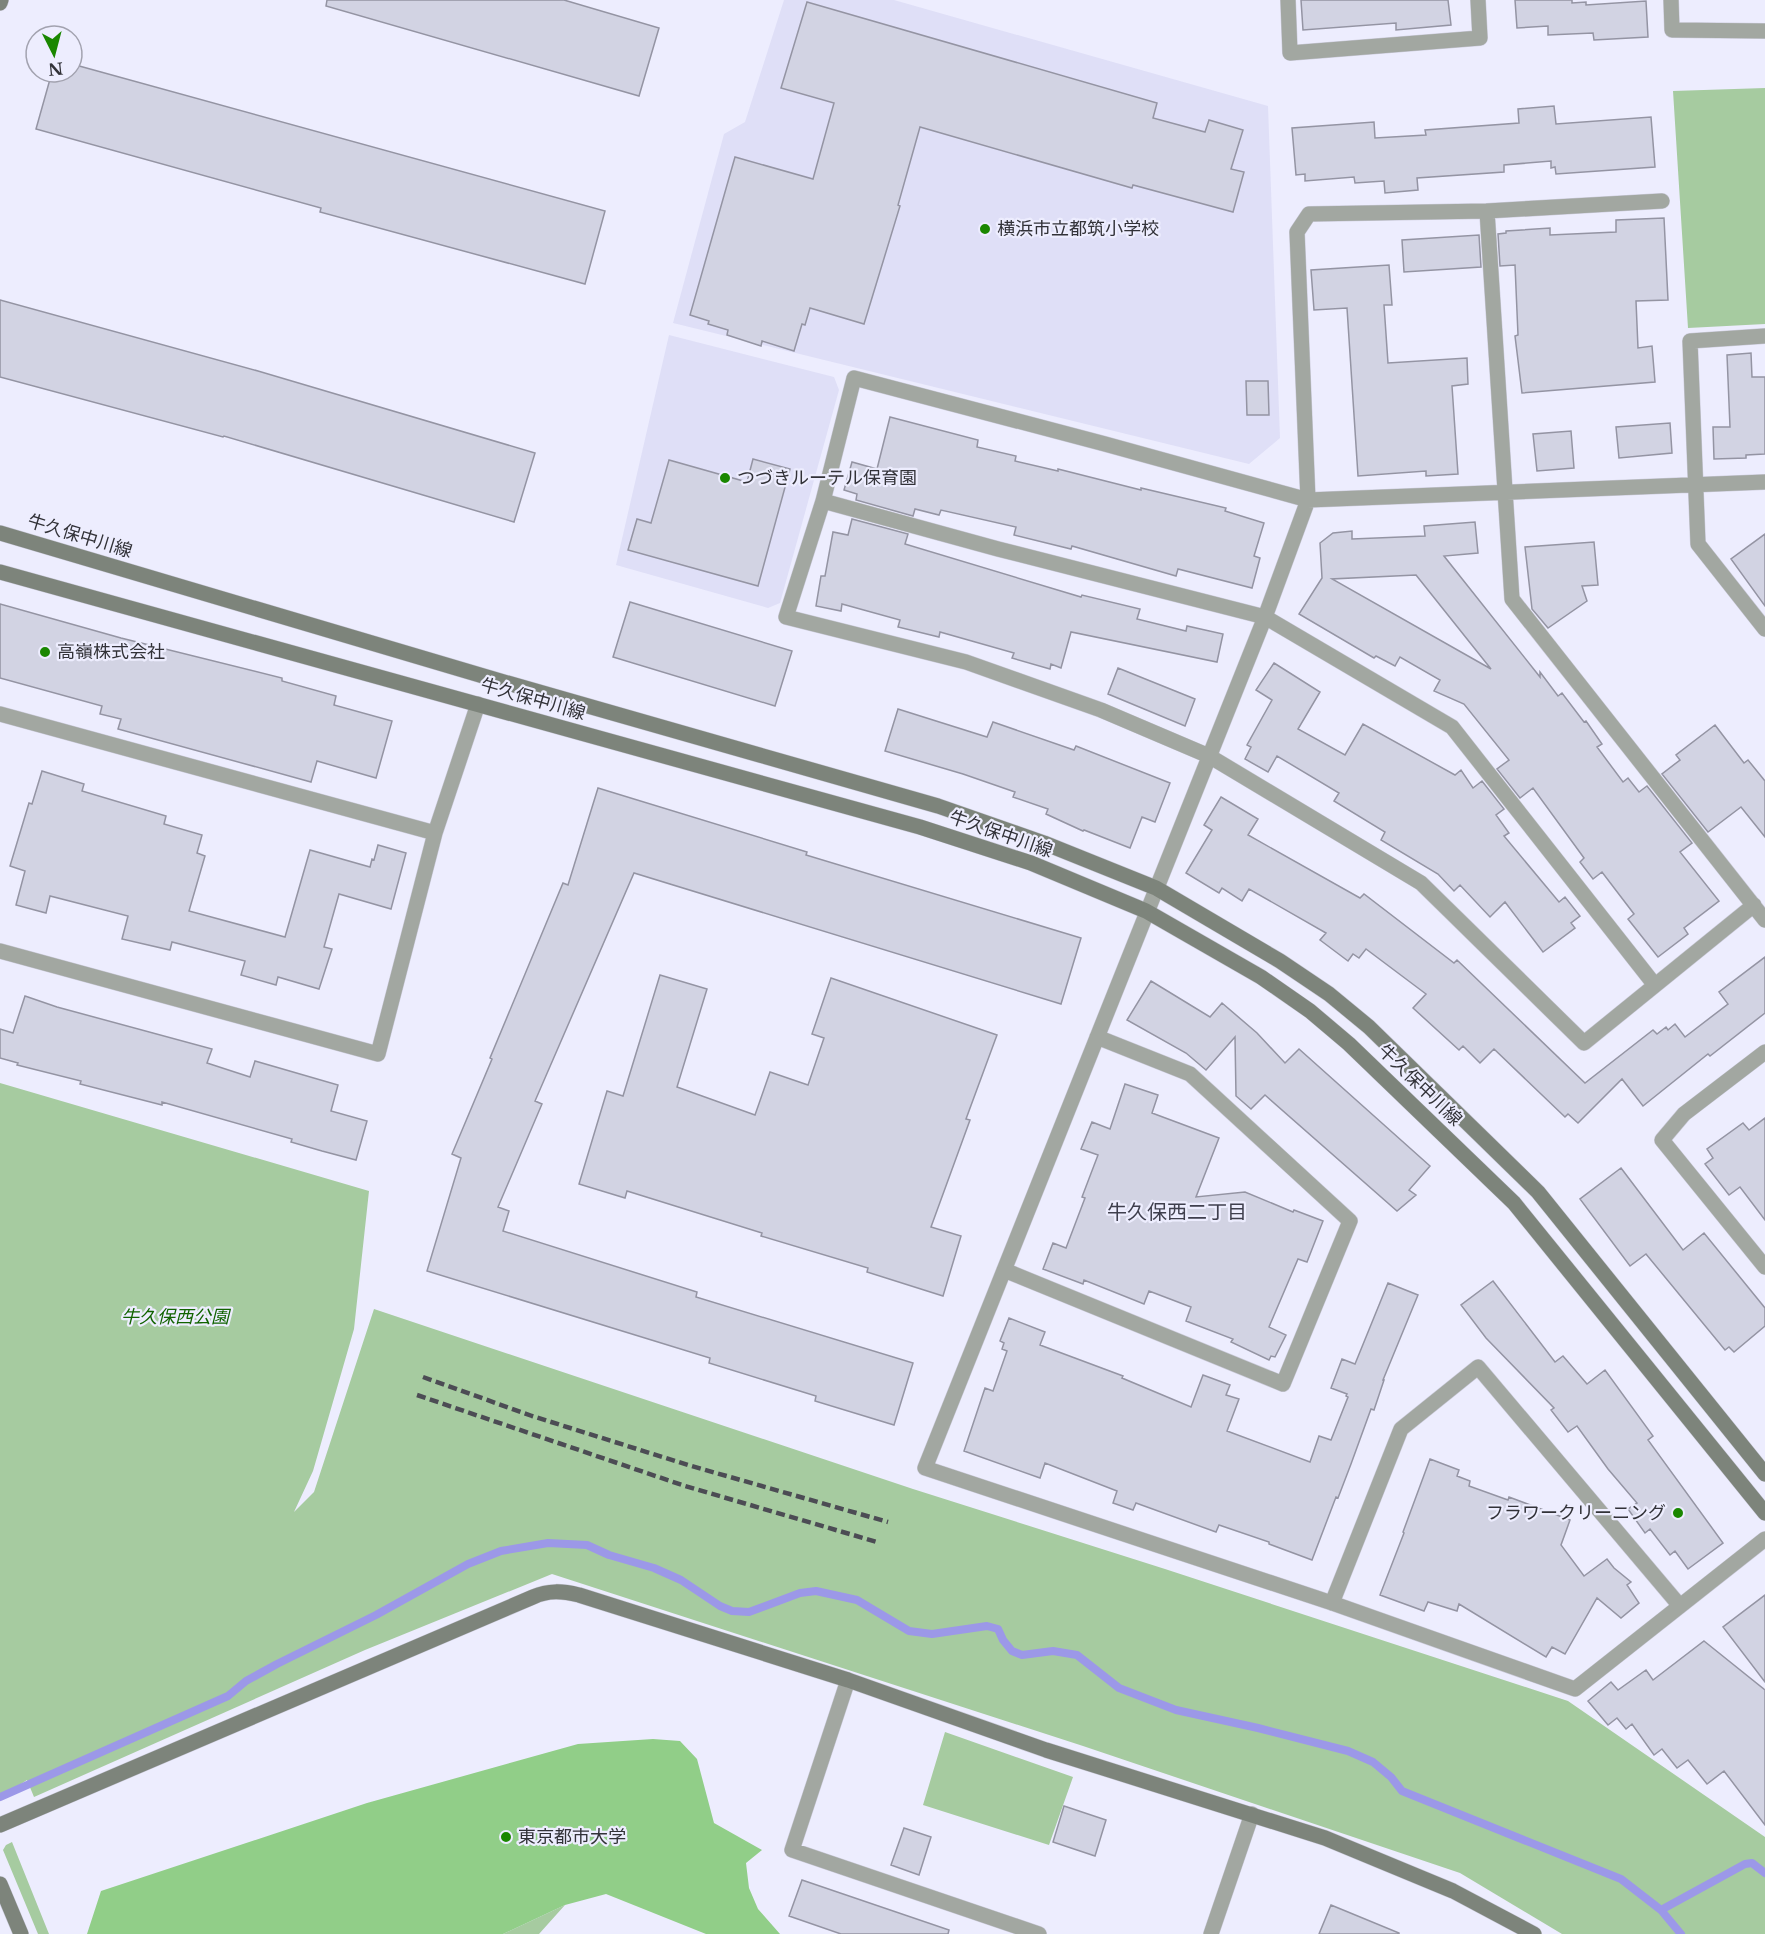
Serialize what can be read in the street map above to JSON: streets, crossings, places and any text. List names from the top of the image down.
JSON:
{
  "streets": {
    "street": ["牛久保中川線"]
  },
  "districts": ["牛久保西二丁目"],
  "parks": ["牛久保西公園"],
  "places": [
    "横浜市立都筑小学校",
    "つづきルーテル保育園",
    "高嶺株式会社",
    "フラワークリーニング",
    "東京都市大学"
  ],
  "north": "bottom"
}
